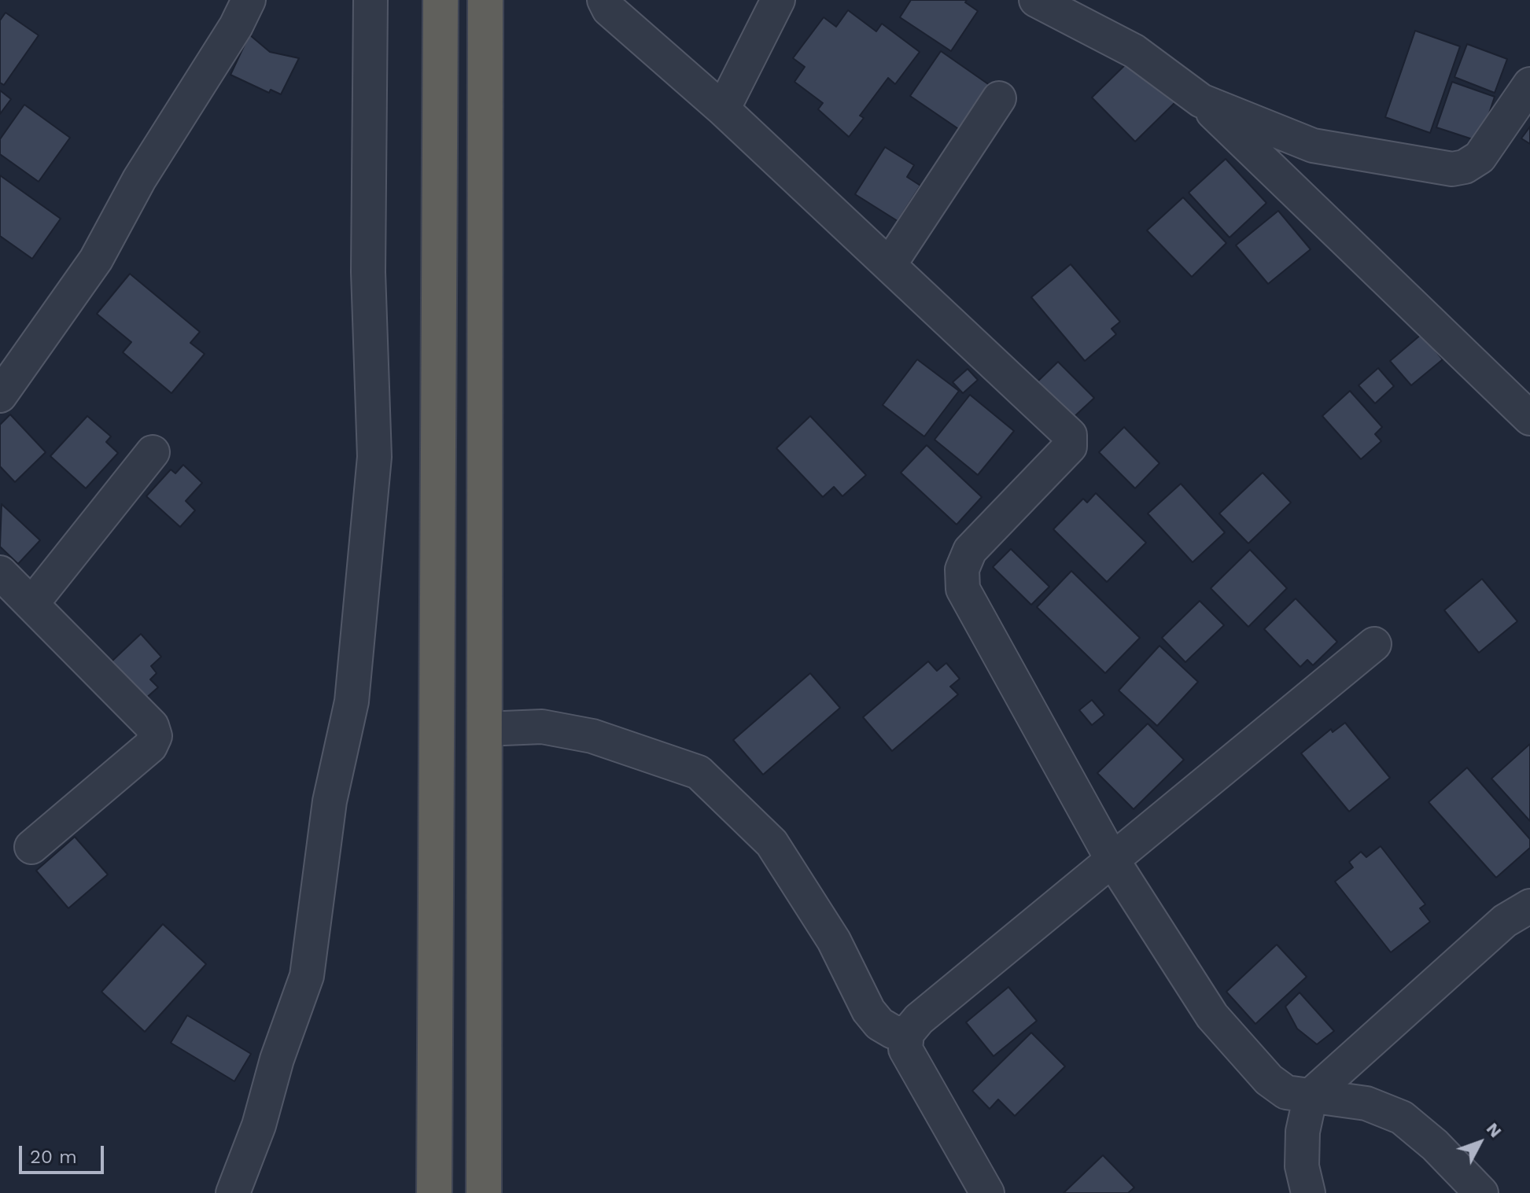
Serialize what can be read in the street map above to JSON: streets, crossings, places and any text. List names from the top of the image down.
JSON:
{
  "scale_bar": "20 m",
  "north": "top right"
}
